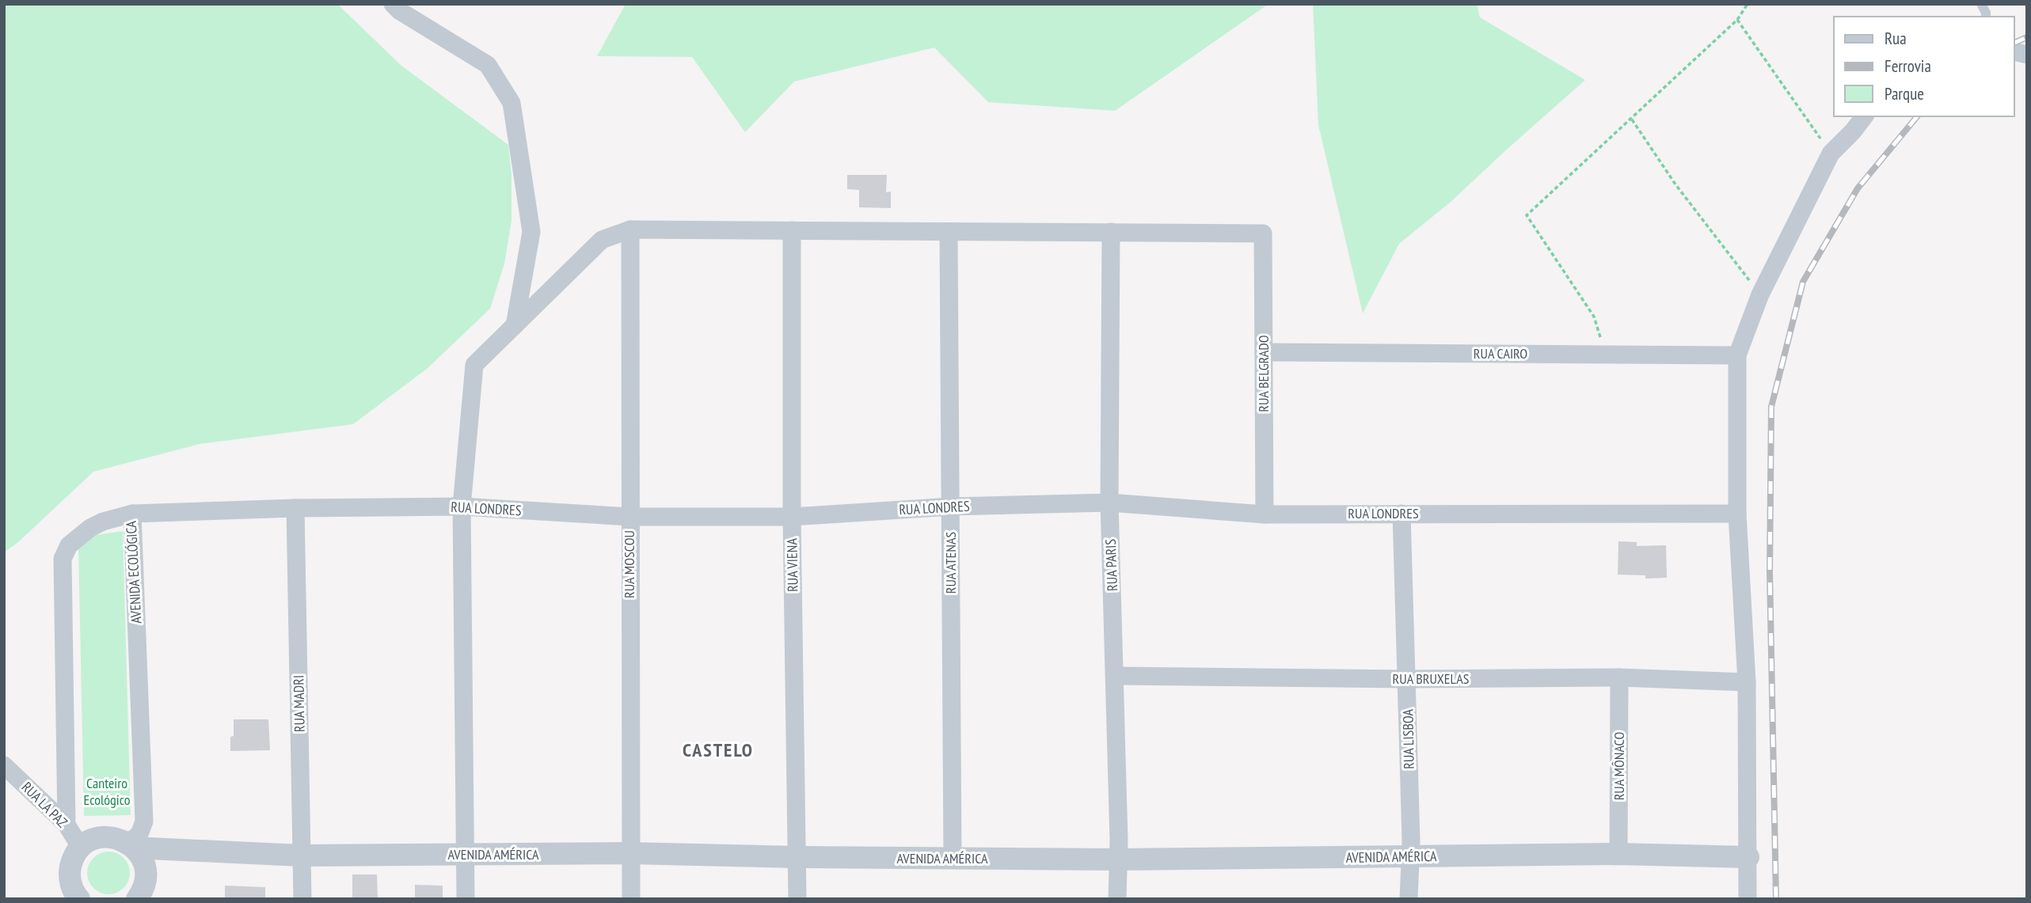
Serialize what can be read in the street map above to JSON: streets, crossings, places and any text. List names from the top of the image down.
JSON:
{
  "streets": {
    "street": [
      "RUA CAIRO",
      "RUA BELGRADO",
      "RUA LONDRES",
      "RUA ATENAS",
      "RUA MOSCOU",
      "RUA VIENA",
      "RUA PARIS",
      "AVENIDA ECOLÓGICA",
      "RUA BRUXELAS",
      "RUA MADRI",
      "RUA LISBOA",
      "RUA MÔNACO",
      "RUA LA PAZ",
      "AVENIDA AMÉRICA"
    ]
  },
  "crossings": [
    ["RUA CAIRO", "RUA BELGRADO"],
    ["RUA BELGRADO", "RUA LONDRES"],
    ["RUA BELGRADO", "RUA PARIS"],
    ["RUA LONDRES", "RUA ATENAS"],
    ["RUA LONDRES", "RUA MOSCOU"],
    ["RUA LONDRES", "RUA VIENA"],
    ["RUA LONDRES", "RUA PARIS"],
    ["RUA LONDRES", "AVENIDA ECOLÓGICA"],
    ["RUA LONDRES", "RUA MADRI"],
    ["RUA LONDRES", "RUA LISBOA"],
    ["RUA ATENAS", "AVENIDA AMÉRICA"],
    ["RUA MOSCOU", "AVENIDA AMÉRICA"],
    ["RUA VIENA", "AVENIDA AMÉRICA"],
    ["RUA PARIS", "RUA BRUXELAS"],
    ["RUA PARIS", "AVENIDA AMÉRICA"],
    ["AVENIDA ECOLÓGICA", "RUA LA PAZ"],
    ["AVENIDA ECOLÓGICA", "AVENIDA AMÉRICA"],
    ["RUA BRUXELAS", "RUA LISBOA"],
    ["RUA BRUXELAS", "RUA MÔNACO"],
    ["RUA MADRI", "AVENIDA AMÉRICA"],
    ["RUA LISBOA", "AVENIDA AMÉRICA"],
    ["RUA MÔNACO", "AVENIDA AMÉRICA"],
    ["RUA LA PAZ", "AVENIDA AMÉRICA"]
  ],
  "districts": ["CASTELO"],
  "parks": ["Canteiro Ecológico"],
  "legend": ["Rua", "Ferrovia", "Parque"]
}
